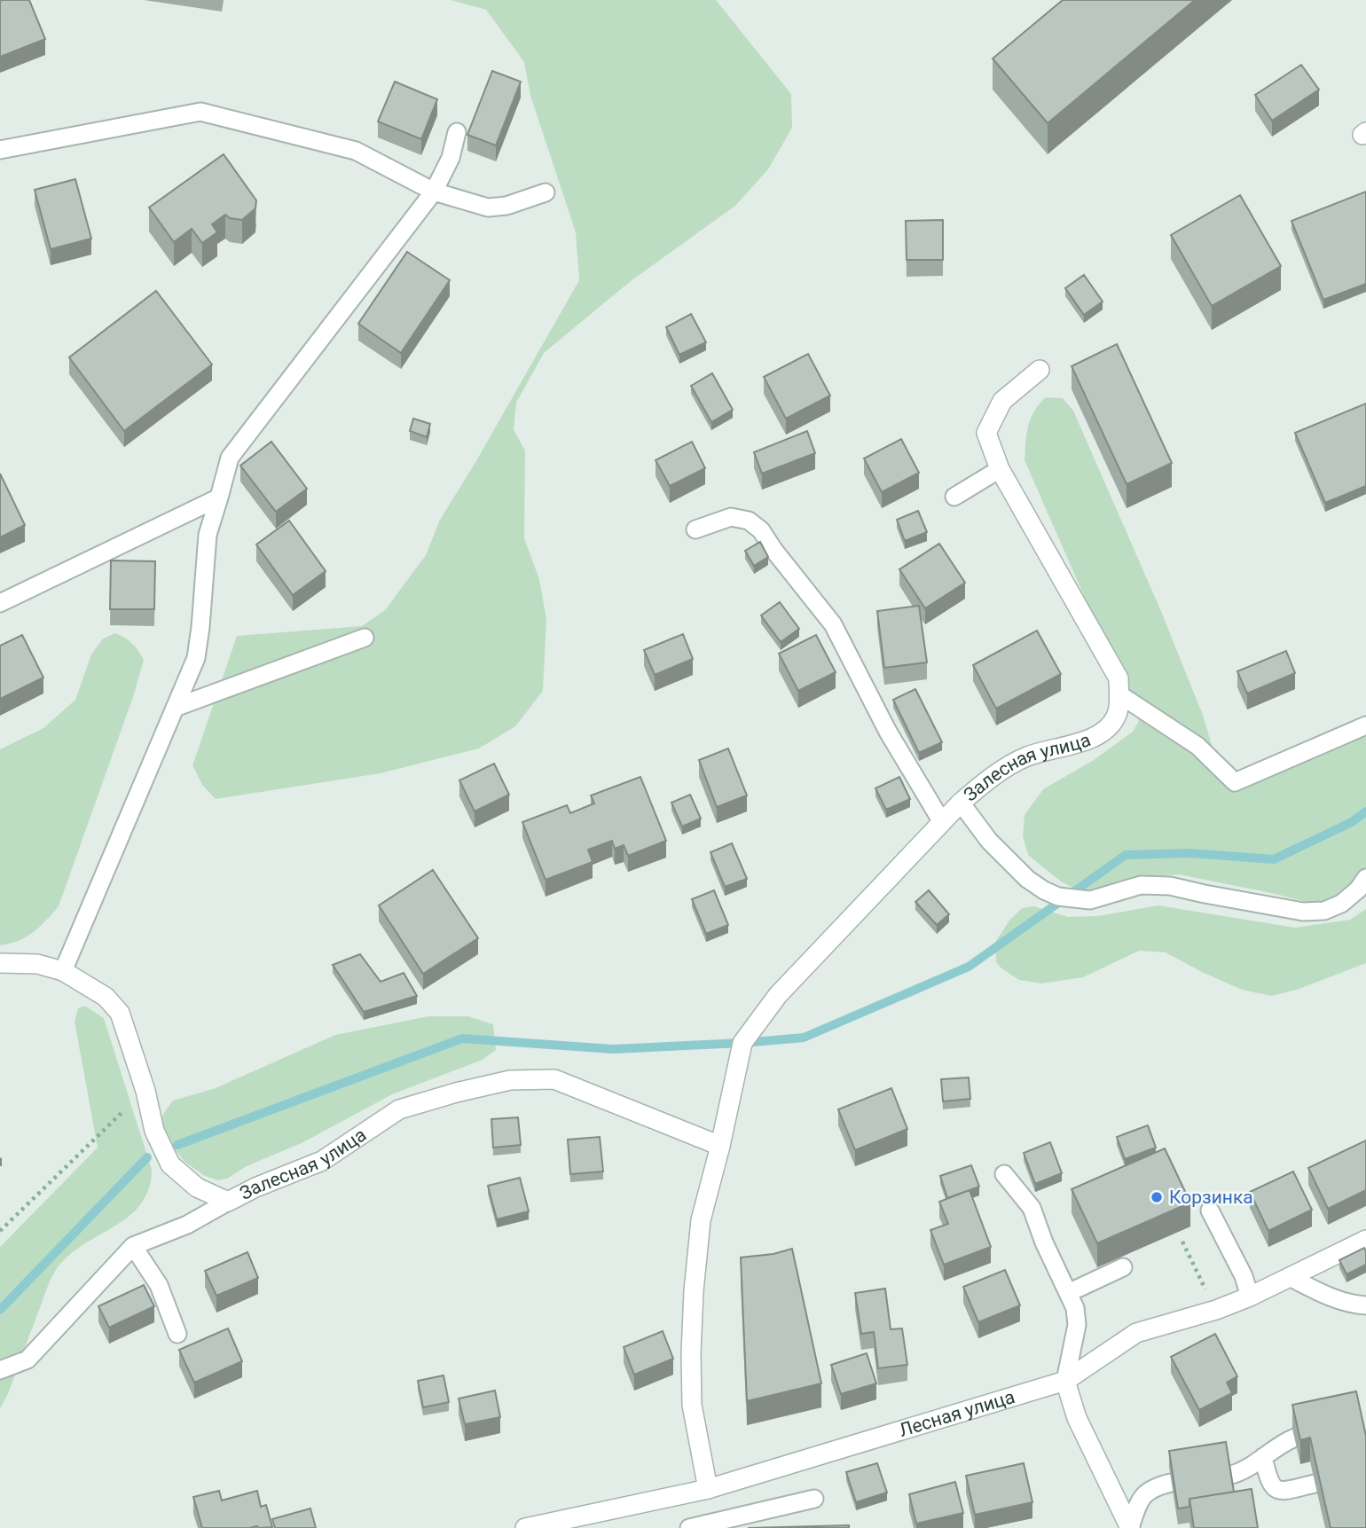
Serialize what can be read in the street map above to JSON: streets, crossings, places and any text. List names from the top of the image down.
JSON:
{
  "streets": {
    "street": ["Залесная улица", "Лесная улица"]
  },
  "crossings": [
    ["Залесная улица", "Лесная улица"]
  ],
  "places": ["Корзинка"]
}
